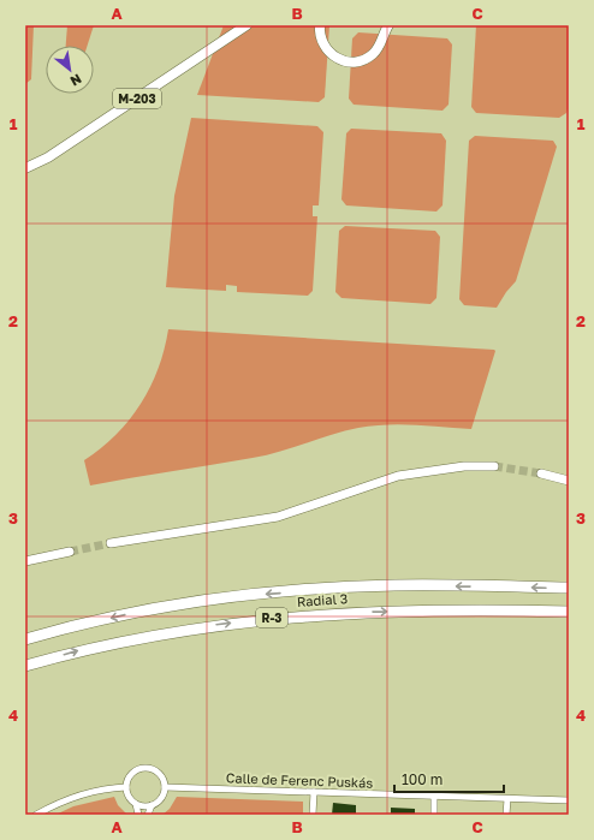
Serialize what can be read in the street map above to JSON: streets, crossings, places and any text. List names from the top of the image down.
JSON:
{
  "streets": {
    "highway": ["Radial 3", "R-3"],
    "main road": ["M-203"],
    "street": ["Calle de Ferenc Puskás"]
  },
  "scale_bar": "100 m",
  "north": "bottom right",
  "grid": {
    "columns": ["A", "B", "C"],
    "rows": [
      "1",
      "2",
      "3",
      "4"
    ]
  }
}
